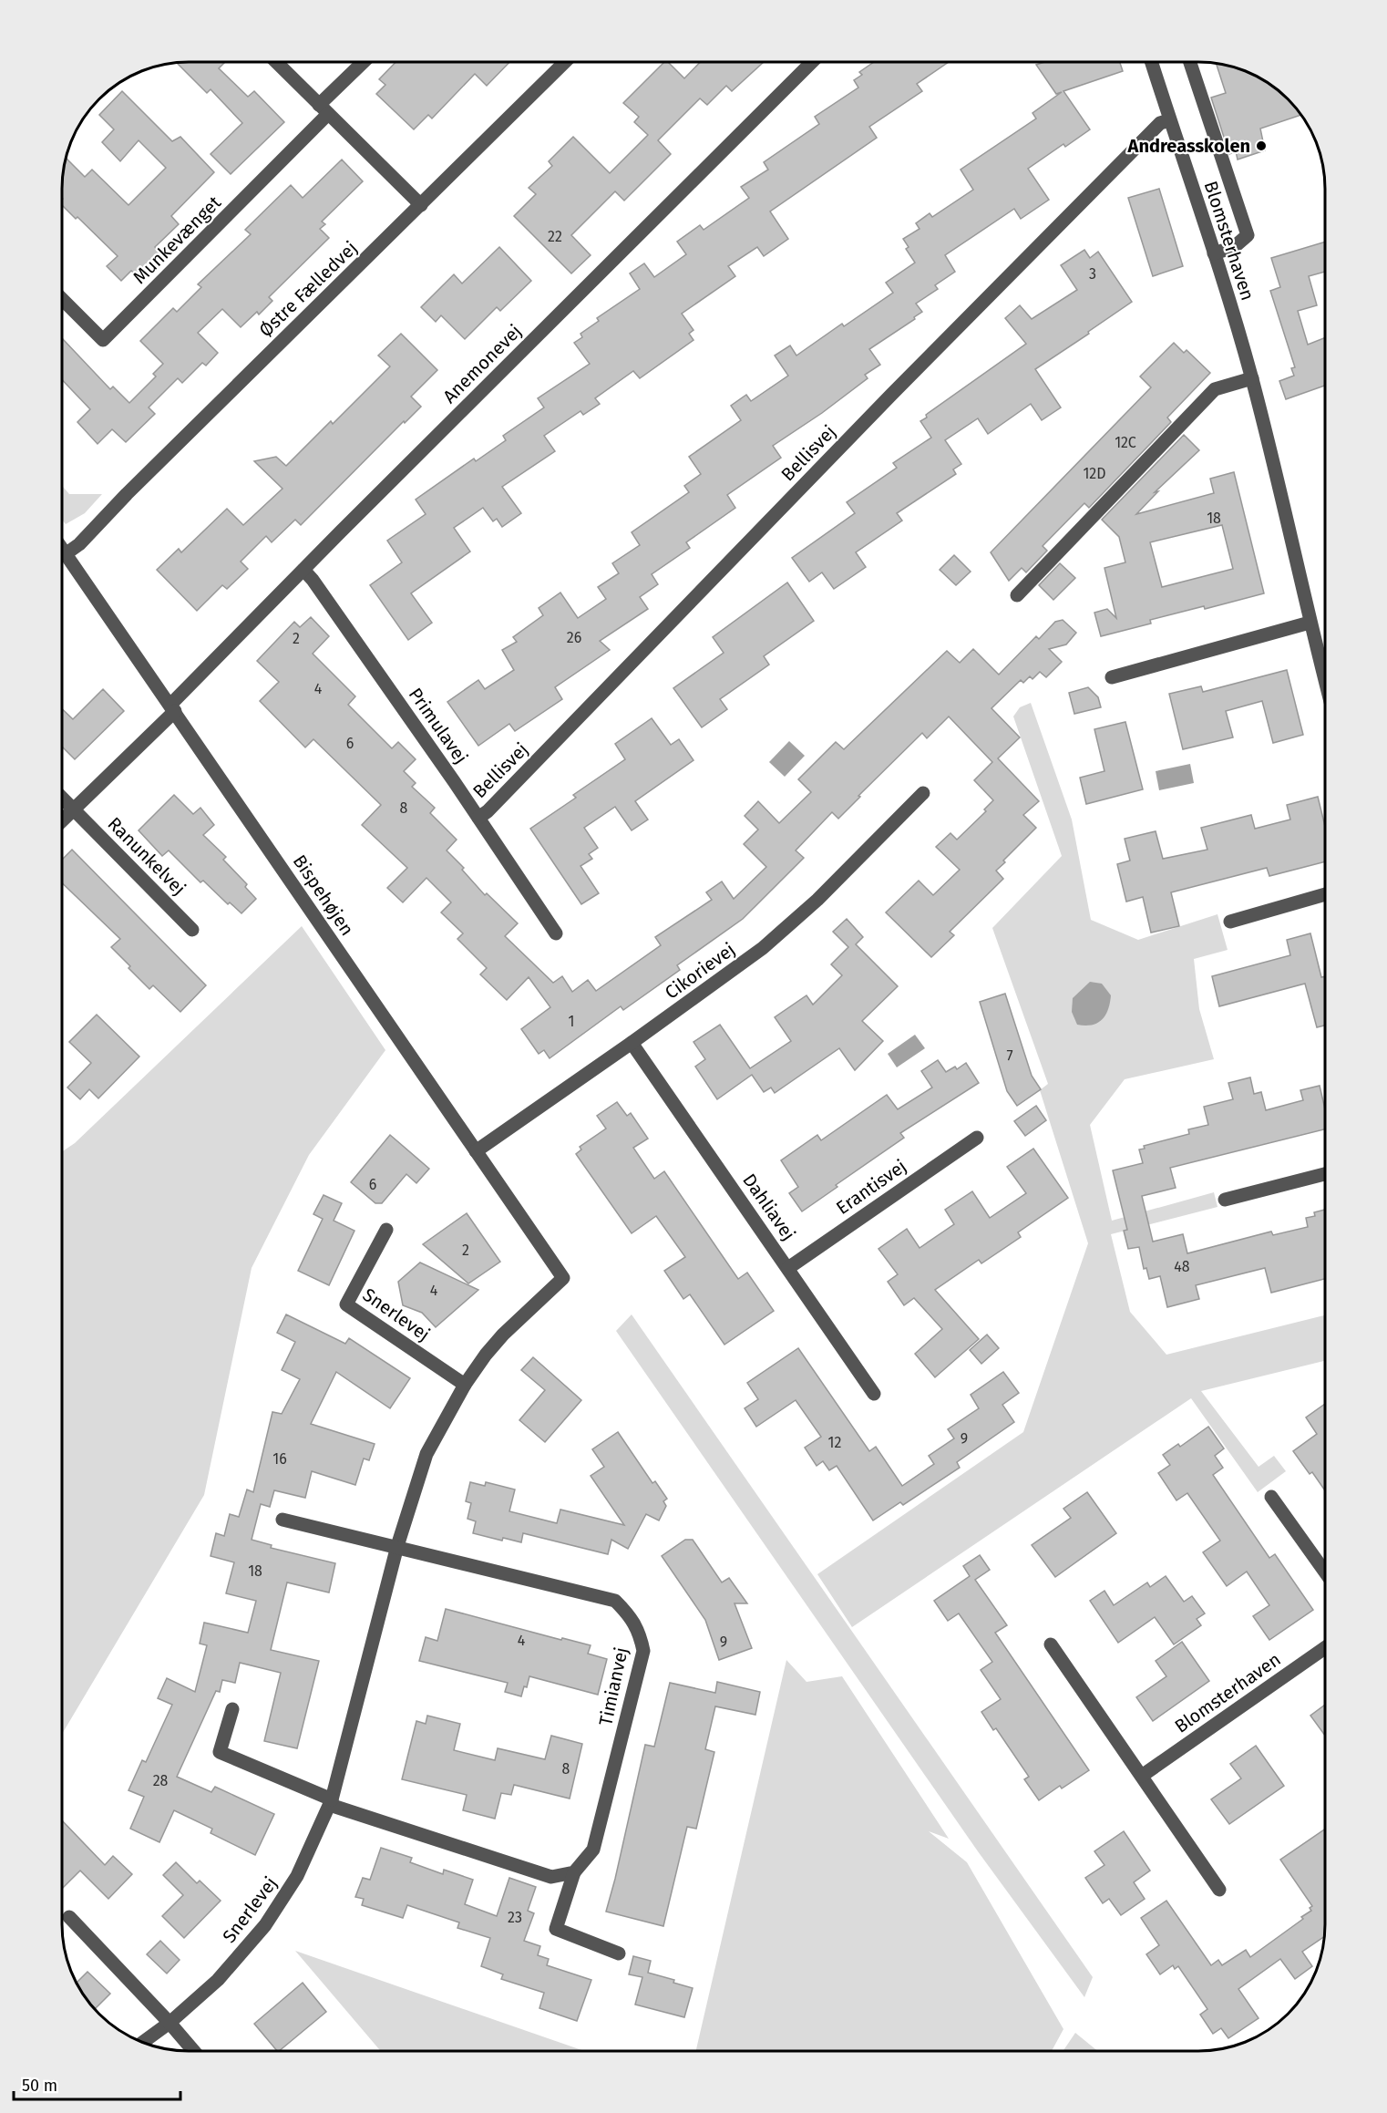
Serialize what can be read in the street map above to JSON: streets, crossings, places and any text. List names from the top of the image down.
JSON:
{
  "streets": {
    "street": [
      "Munkevænget",
      "Blomsterhaven",
      "Østre Fælledvej",
      "Anemonevej",
      "Bellisvej",
      "Primulavej",
      "Ranunkelvej",
      "Bispehøjen",
      "Cikorievej",
      "Erantisvej",
      "Dahliavej",
      "Snerlevej",
      "Timianvej"
    ]
  },
  "crossings": [
    ["Blomsterhaven", "Bellisvej"],
    ["Østre Fælledvej", "Bispehøjen"],
    ["Anemonevej", "Primulavej"],
    ["Anemonevej", "Bispehøjen"],
    ["Bellisvej", "Primulavej"],
    ["Bispehøjen", "Cikorievej"],
    ["Bispehøjen", "Snerlevej"],
    ["Cikorievej", "Dahliavej"],
    ["Erantisvej", "Dahliavej"],
    ["Snerlevej", "Timianvej"]
  ],
  "places": ["Andreasskolen"],
  "house_numbers": [
    "22",
    "3",
    "12C",
    "12D",
    "18",
    "26",
    "2",
    "4",
    "6",
    "8",
    "1",
    "7",
    "6",
    "2",
    "48",
    "4",
    "9",
    "12",
    "16",
    "18",
    "4",
    "9",
    "8",
    "28",
    "23"
  ],
  "scale_bar": "50 m"
}
